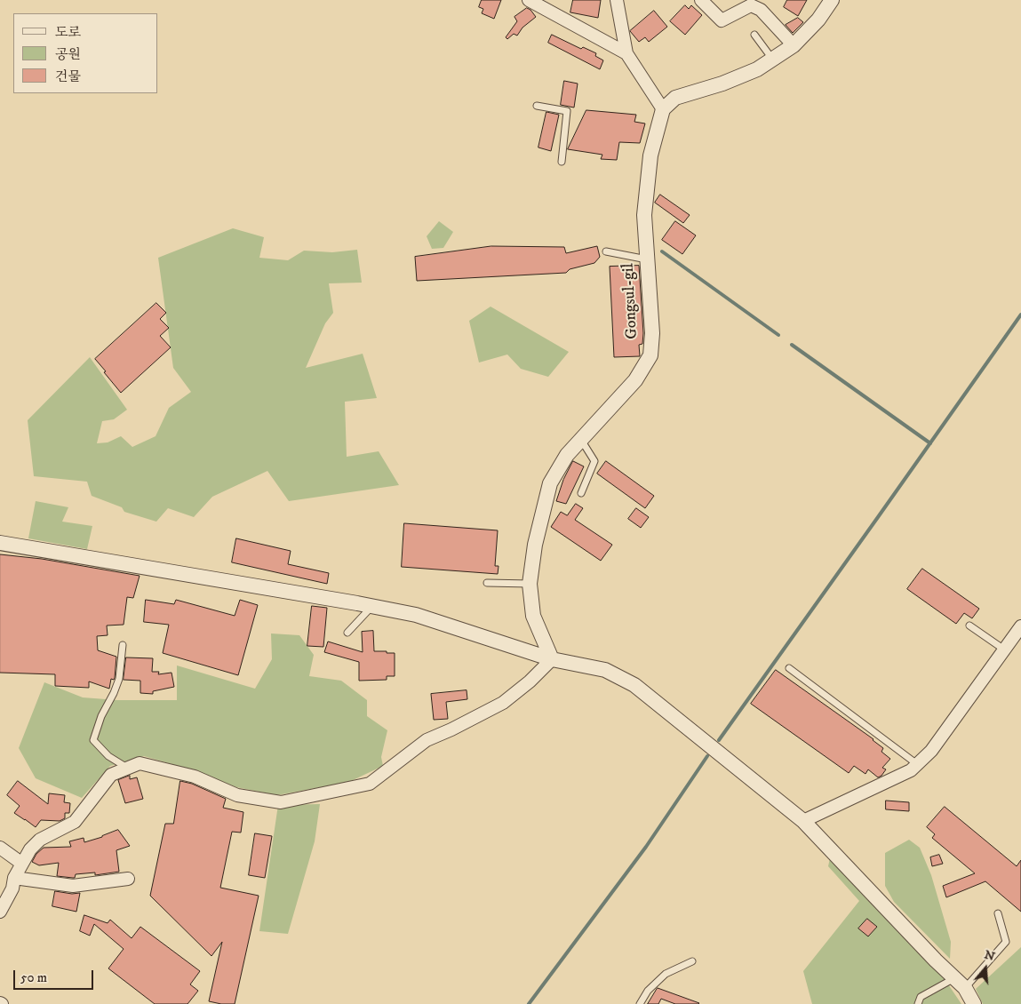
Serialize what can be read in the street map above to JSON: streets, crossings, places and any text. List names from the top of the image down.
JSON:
{
  "streets": {
    "street": ["Gongsul-gil"]
  },
  "legend": ["도로", "공원", "건물"],
  "scale_bar": "50 m",
  "north": "top"
}
